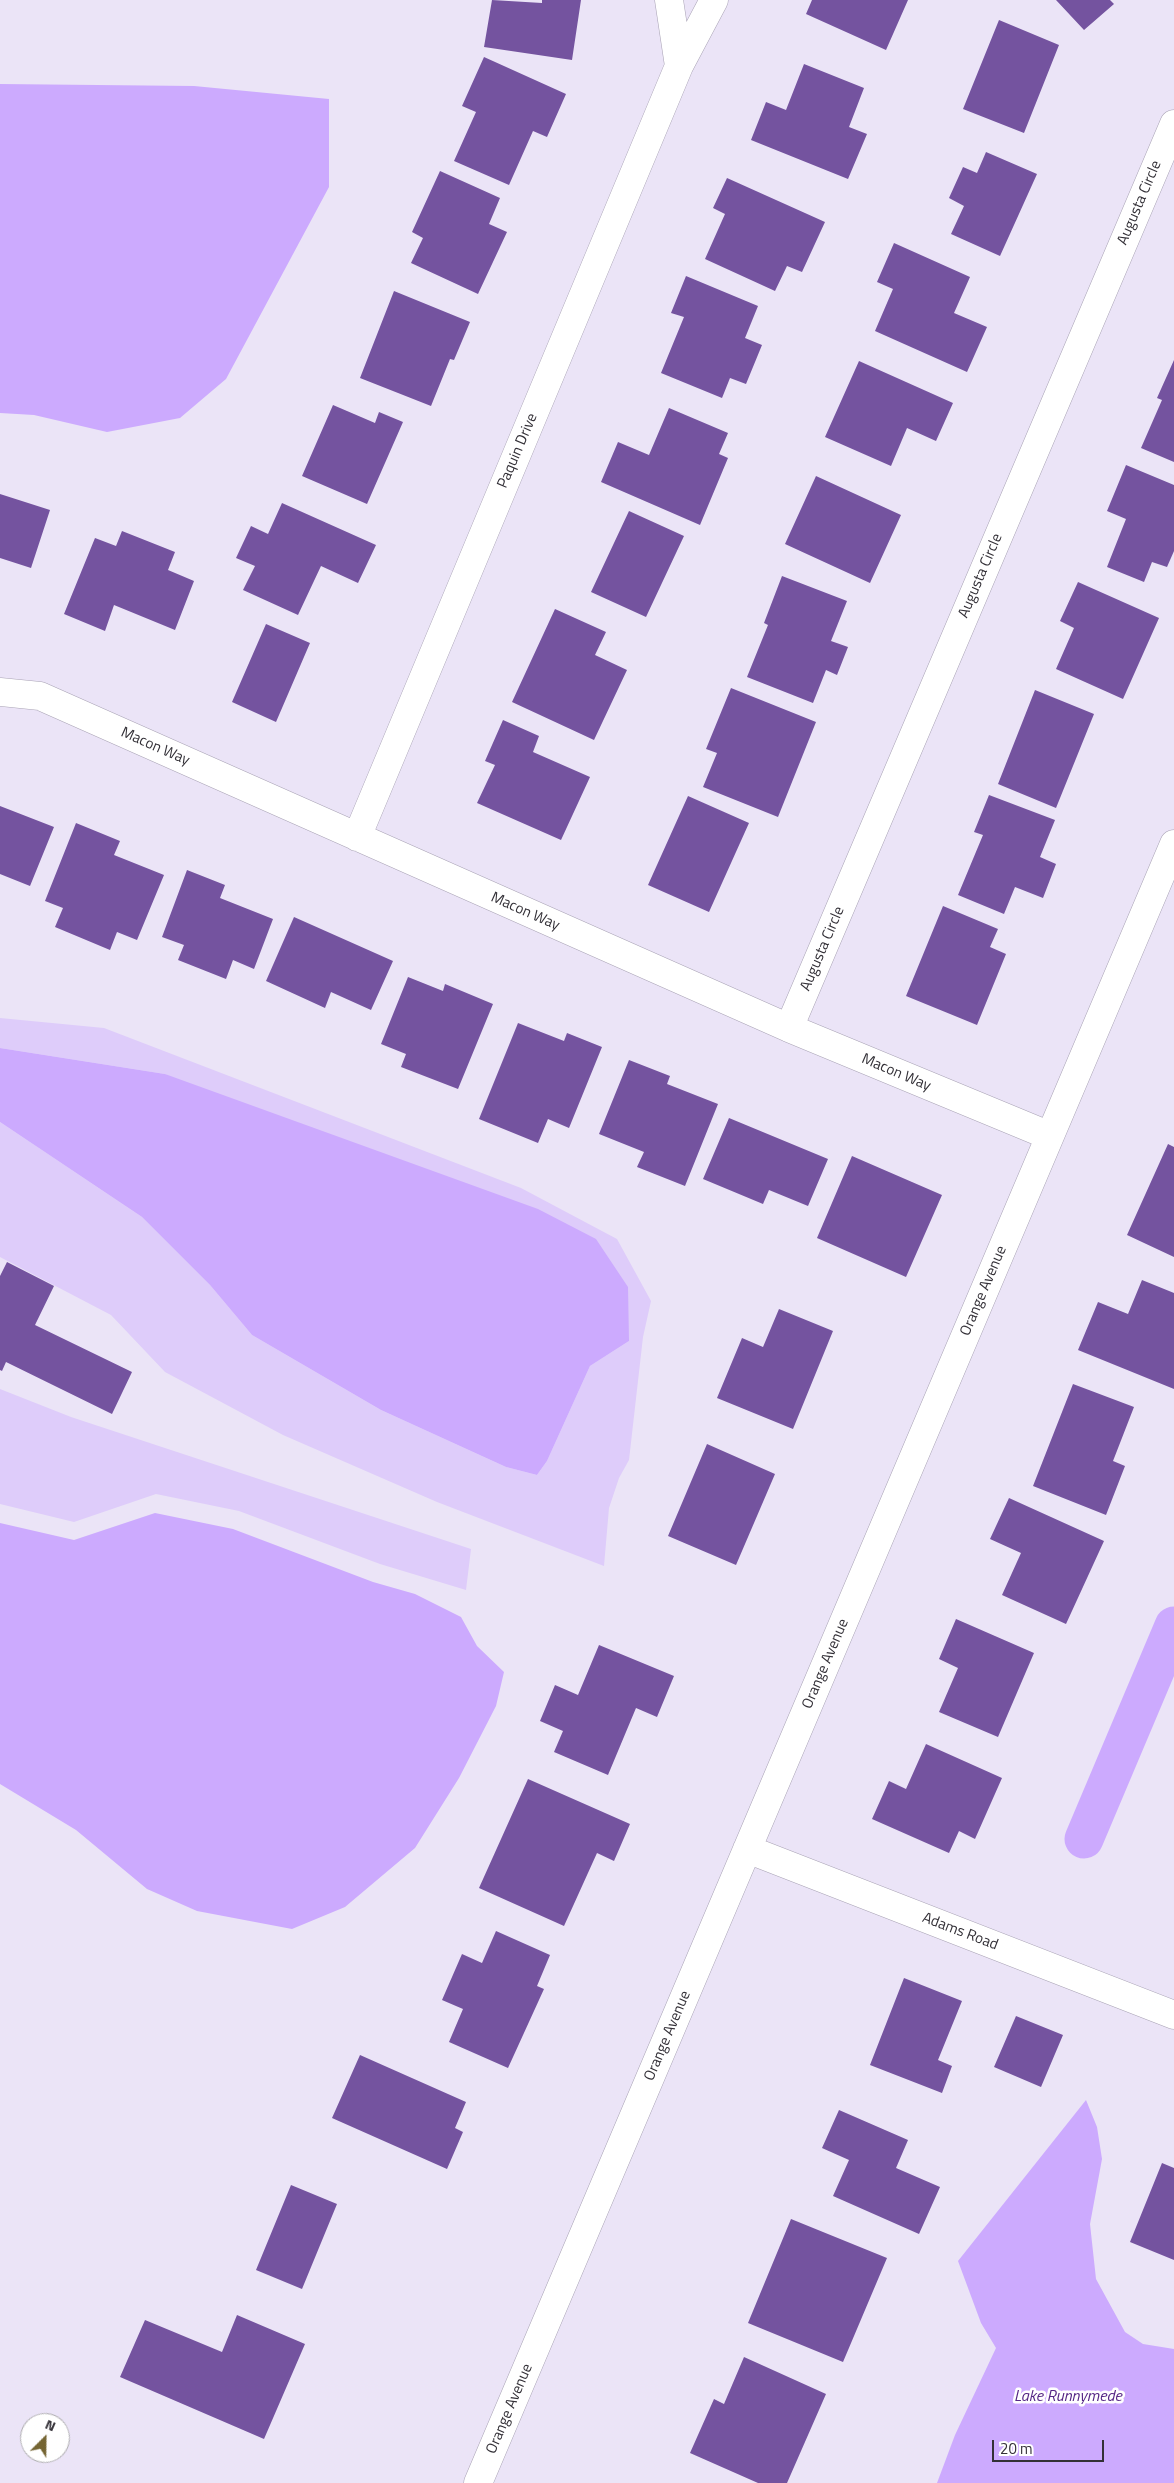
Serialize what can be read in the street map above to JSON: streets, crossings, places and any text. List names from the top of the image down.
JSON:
{
  "streets": {
    "street": [
      "Augusta Circle",
      "Paquin Drive",
      "Macon Way",
      "Orange Avenue",
      "Adams Road"
    ]
  },
  "crossings": [
    ["Augusta Circle", "Macon Way"],
    ["Paquin Drive", "Macon Way"],
    ["Macon Way", "Orange Avenue"],
    ["Orange Avenue", "Adams Road"]
  ],
  "water": ["Lake Runnymede"],
  "scale_bar": "20 m",
  "north": "top right"
}
